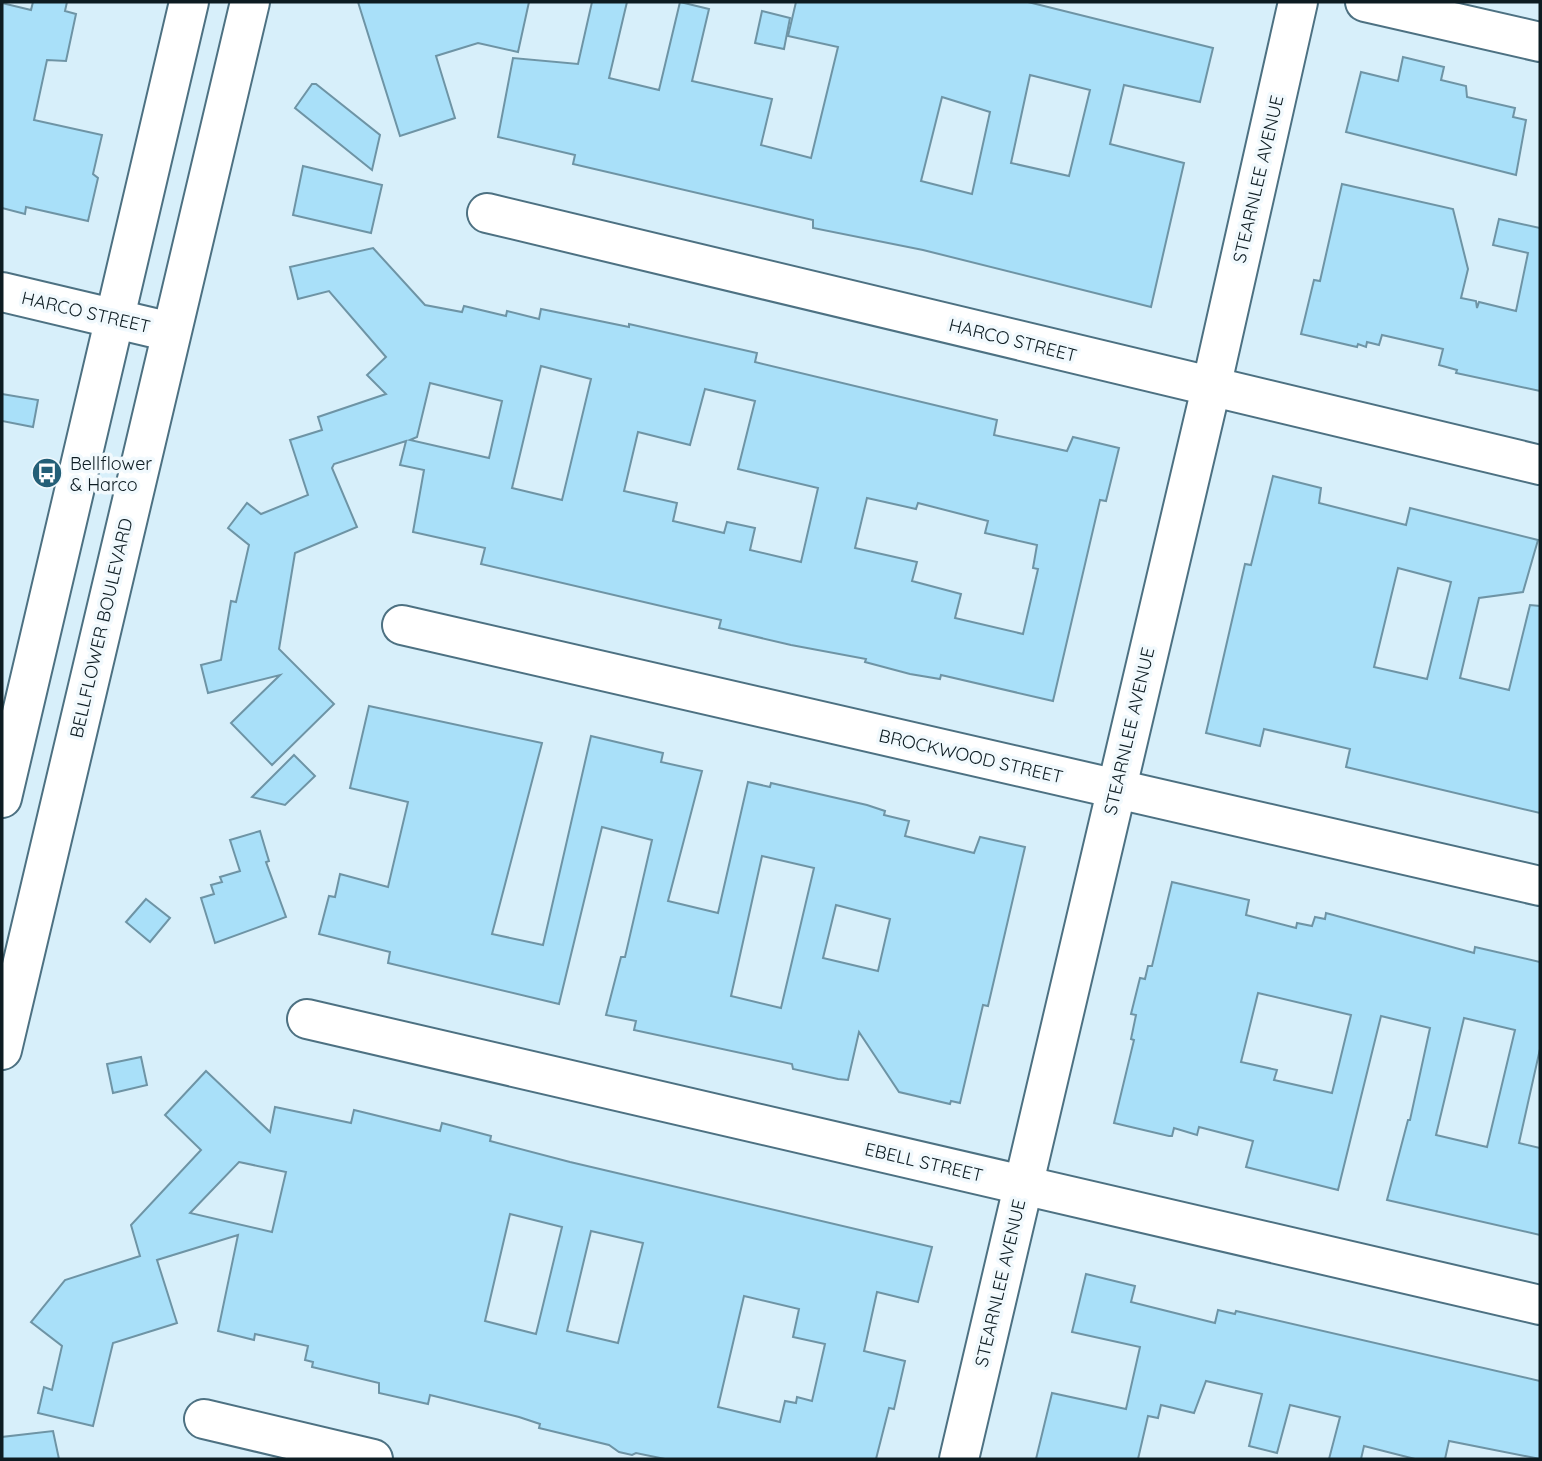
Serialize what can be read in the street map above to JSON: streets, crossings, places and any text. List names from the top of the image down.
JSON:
{
  "streets": {
    "street": [
      "STEARNLEE AVENUE",
      "HARCO STREET",
      "BELLFLOWER BOULEVARD",
      "BROCKWOOD STREET",
      "EBELL STREET"
    ]
  },
  "crossings": [
    ["STEARNLEE AVENUE", "HARCO STREET"],
    ["STEARNLEE AVENUE", "BROCKWOOD STREET"],
    ["STEARNLEE AVENUE", "EBELL STREET"],
    ["HARCO STREET", "BELLFLOWER BOULEVARD"]
  ],
  "places": {
    "bus stop": ["Bellflower & Harco"]
  }
}
